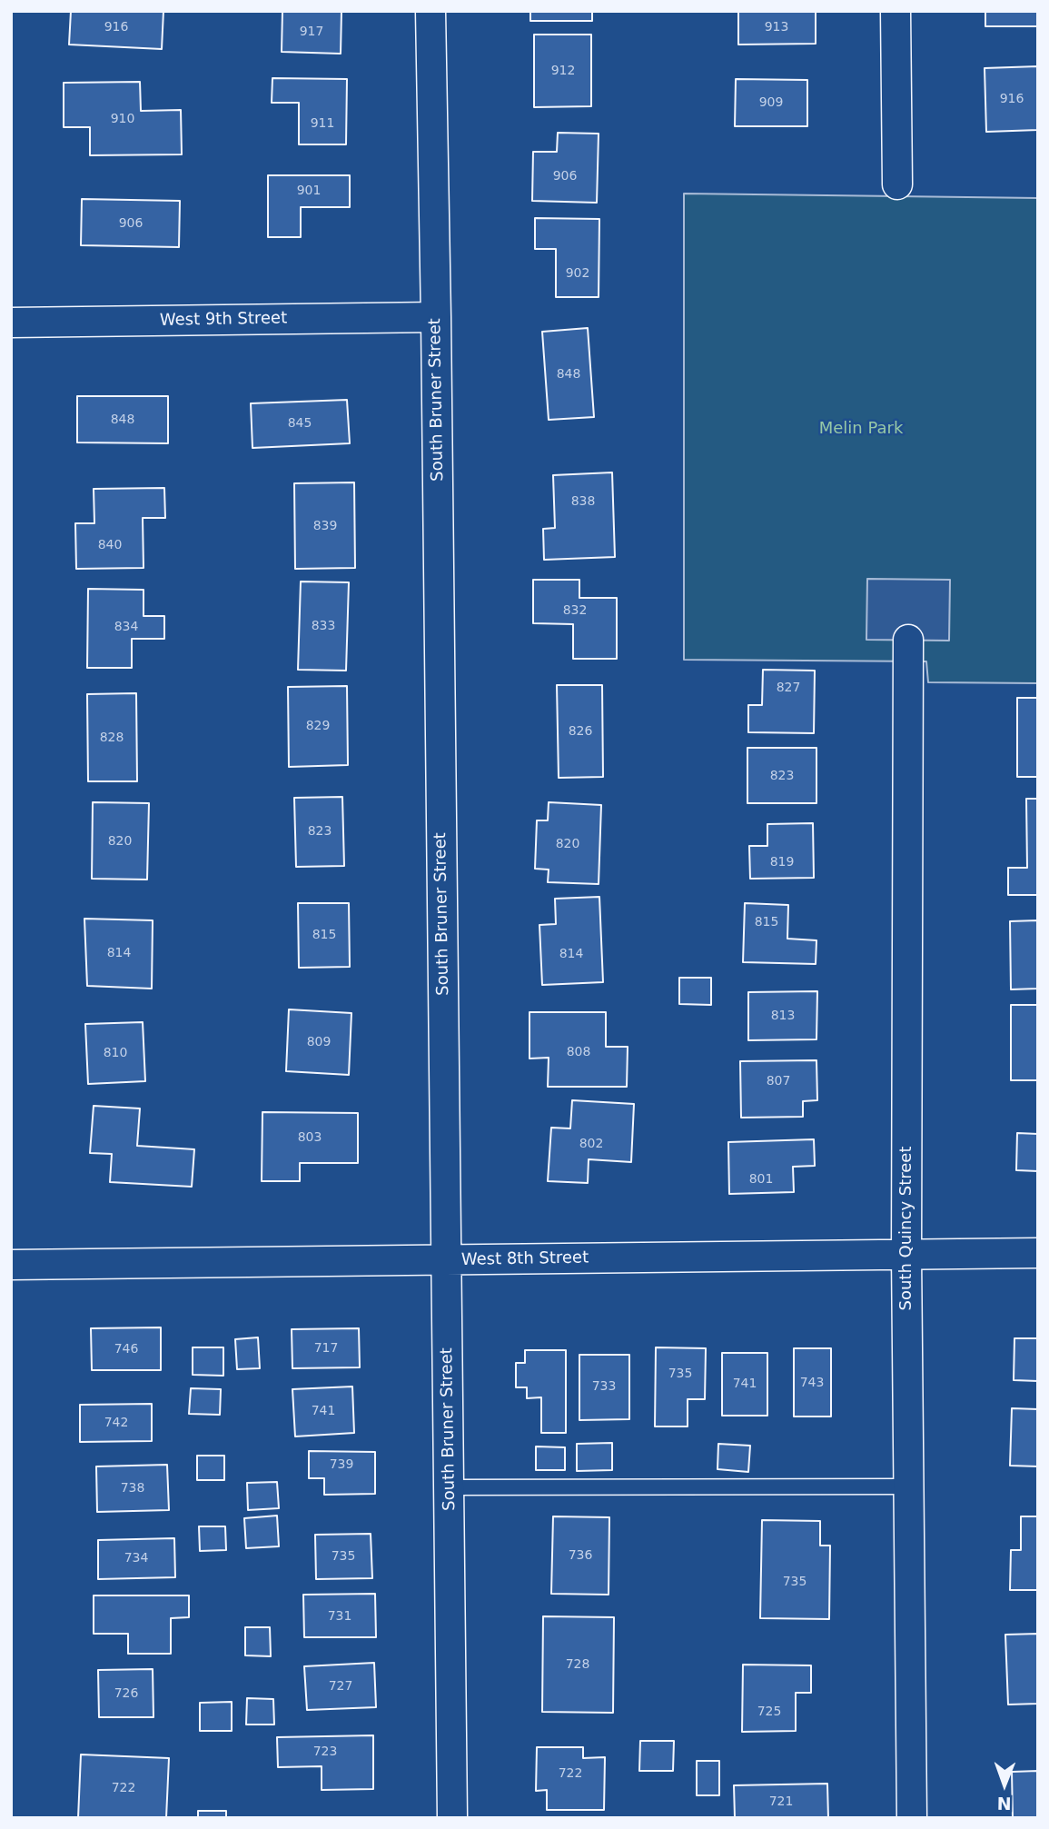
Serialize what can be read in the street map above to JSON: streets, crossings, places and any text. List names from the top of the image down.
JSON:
{
  "streets": {
    "street": [
      "West 9th Street",
      "South Bruner Street",
      "South Quincy Street",
      "West 8th Street"
    ]
  },
  "crossings": [
    ["West 9th Street", "South Bruner Street"],
    ["South Bruner Street", "West 8th Street"],
    ["South Quincy Street", "West 8th Street"]
  ],
  "parks": ["Melin Park"],
  "house_numbers": [
    "916",
    "913",
    "917",
    "912",
    "916",
    "909",
    "910",
    "911",
    "906",
    "901",
    "906",
    "902",
    "848",
    "848",
    "845",
    "838",
    "839",
    "840",
    "832",
    "833",
    "834",
    "827",
    "829",
    "826",
    "828",
    "823",
    "823",
    "820",
    "820",
    "819",
    "815",
    "815",
    "814",
    "814",
    "813",
    "809",
    "808",
    "810",
    "807",
    "803",
    "802",
    "801",
    "717",
    "746",
    "735",
    "743",
    "741",
    "733",
    "741",
    "742",
    "739",
    "738",
    "736",
    "735",
    "734",
    "735",
    "731",
    "728",
    "727",
    "726",
    "725",
    "723",
    "722",
    "722",
    "721"
  ],
  "north": "bottom"
}
